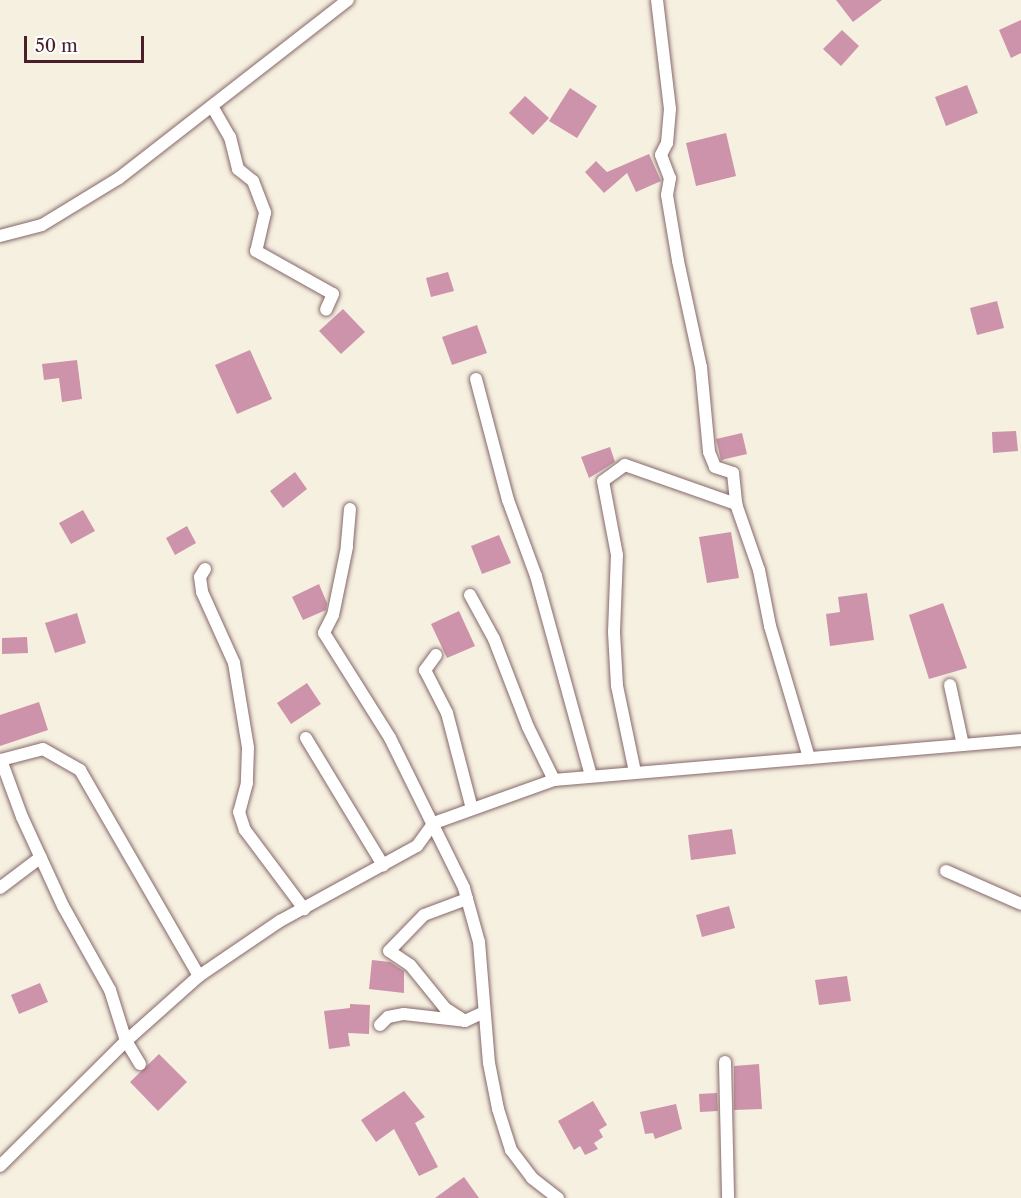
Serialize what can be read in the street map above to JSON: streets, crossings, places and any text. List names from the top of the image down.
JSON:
{
  "scale_bar": "50 m"
}
